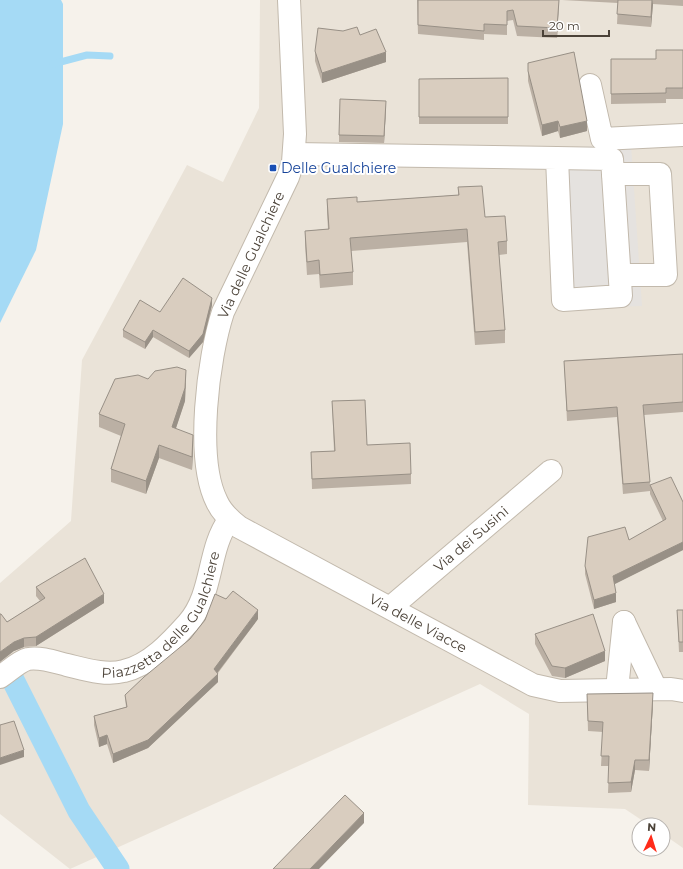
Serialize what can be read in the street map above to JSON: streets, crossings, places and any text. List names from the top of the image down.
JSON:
{
  "streets": {
    "street": [
      "Via delle Gualchiere",
      "Via dei Susini",
      "Piazzetta delle Gualchiere",
      "Via delle Viacce"
    ]
  },
  "crossings": [
    ["Via delle Gualchiere", "Piazzetta delle Gualchiere"],
    ["Via delle Gualchiere", "Via delle Viacce"],
    ["Via dei Susini", "Via delle Viacce"],
    ["Piazzetta delle Gualchiere", "Via delle Viacce"]
  ],
  "places": {
    "transit": ["Delle Gualchiere"]
  },
  "scale_bar": "20 m",
  "north": "top"
}
